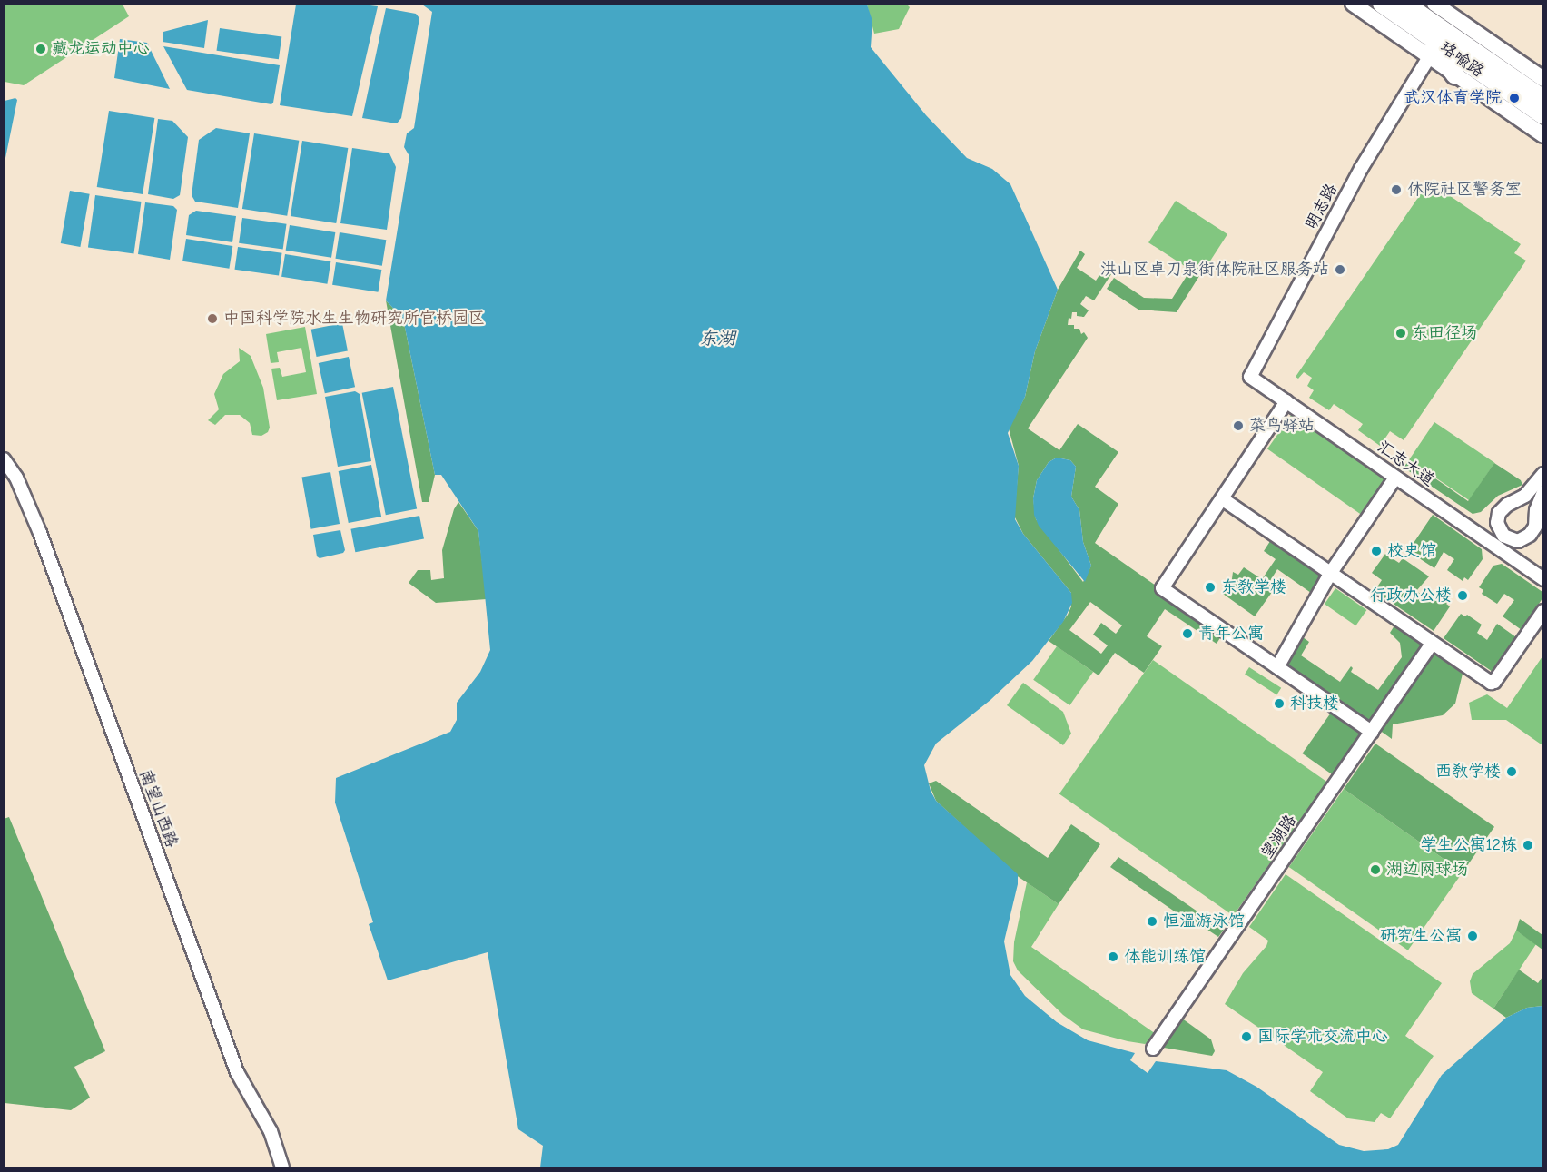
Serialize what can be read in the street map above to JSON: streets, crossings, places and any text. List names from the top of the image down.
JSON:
{
  "streets": {
    "highway": ["珞喻路"],
    "street": [
      "明志路",
      "汇志大道",
      "南望山西路",
      "望湖路"
    ]
  },
  "crossings": [
    ["明志路", "汇志大道"]
  ],
  "water": ["东湖"],
  "places": [
    "藏龙运动中心",
    "武汉体育学院",
    "体院社区警务室",
    "洪山区卓刀泉街体院社区服务站",
    "中国科学院水生生物研究所官桥园区",
    "东田径场",
    "菜鸟驿站",
    "校史馆",
    "东教学楼",
    "行政办公楼",
    "青年公寓",
    "科技楼",
    "西教学楼",
    "学生公寓12栋",
    "湖边网球场",
    "恒温游泳馆",
    "研究生公寓",
    "体能训练馆",
    "国际学术交流中心"
  ]
}
